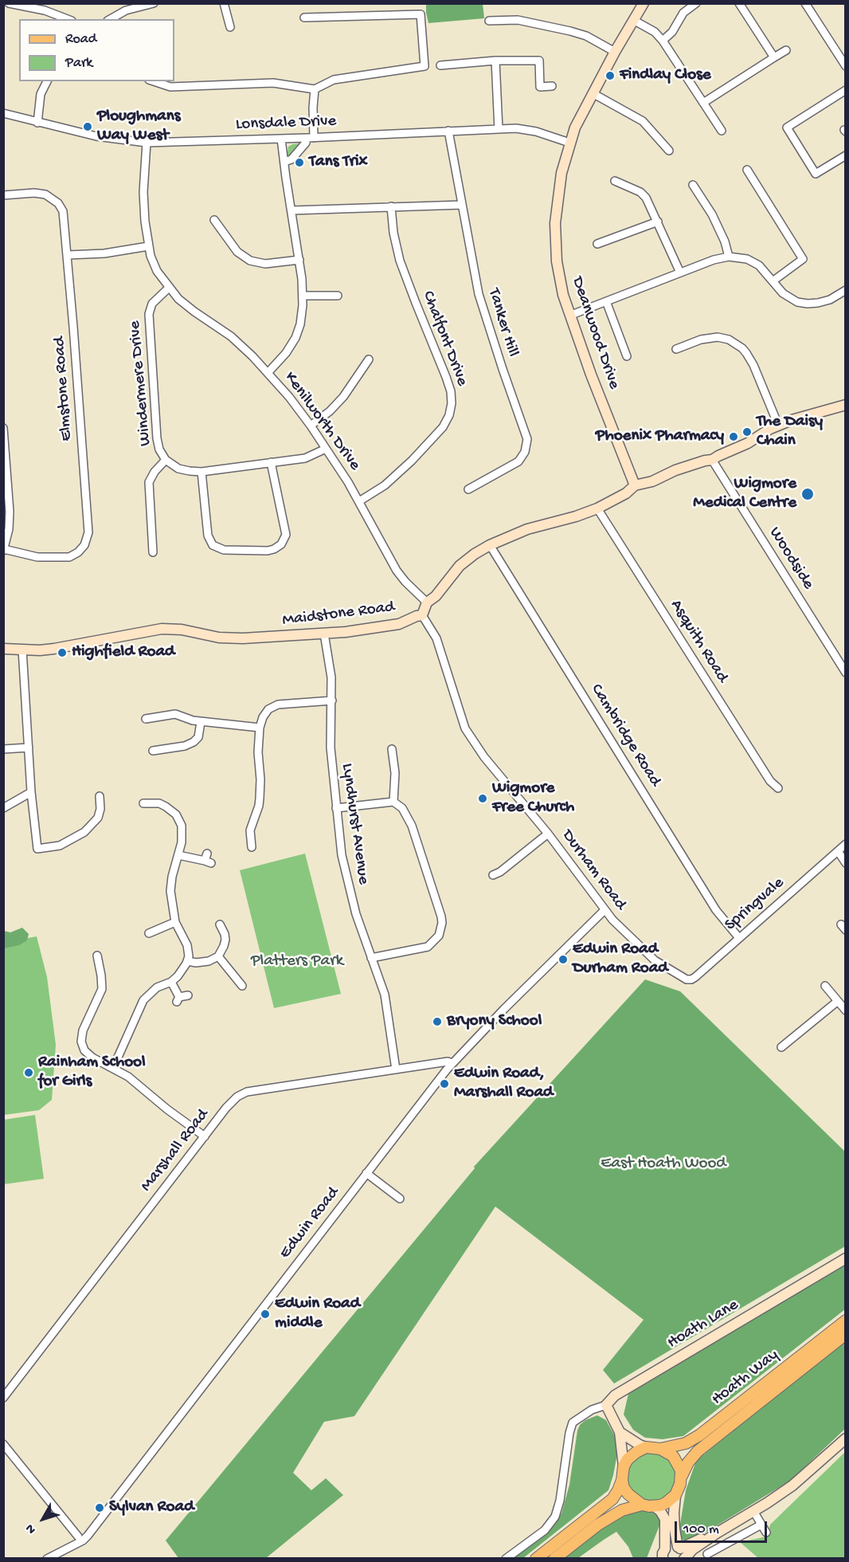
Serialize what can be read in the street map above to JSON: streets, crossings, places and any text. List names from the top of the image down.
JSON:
{
  "streets": {
    "main road": ["Hoath Way"],
    "street": [
      "Lonsdale Drive",
      "Tanker Hill",
      "Deanwood Drive",
      "Chalfont Drive",
      "Windermere Drive",
      "Elmstone Road",
      "Kenilworth Drive",
      "Woodside",
      "Maidstone Road",
      "Asquith Road",
      "Cambridge Road",
      "Lyndhurst Avenue",
      "Durham Road",
      "Springvale",
      "Marshall Road",
      "Edwin Road",
      "Hoath Lane"
    ]
  },
  "crossings": [
    ["Lonsdale Drive", "Tanker Hill"],
    ["Lonsdale Drive", "Deanwood Drive"],
    ["Lonsdale Drive", "Kenilworth Drive"],
    ["Chalfont Drive", "Kenilworth Drive"],
    ["Windermere Drive", "Kenilworth Drive"],
    ["Maidstone Road", "Lyndhurst Avenue"],
    ["Maidstone Road", "Durham Road"],
    ["Cambridge Road", "Springvale"],
    ["Lyndhurst Avenue", "Marshall Road"],
    ["Durham Road", "Springvale"],
    ["Durham Road", "Edwin Road"],
    ["Marshall Road", "Edwin Road"]
  ],
  "parks": ["Platters Park", "East Hoath Wood"],
  "places": [
    "Findlay Close",
    "Ploughmans Way West",
    "Tans Trix",
    "The Daisy Chain",
    "Phoenix Pharmacy",
    "Wigmore Medical Centre",
    "Highfield Road",
    "Wigmore Free Church",
    "Edwin Road Durham Road",
    "Bryony School",
    "Rainham School for Girls",
    "Edwin Road, Marshall Road",
    "Edwin Road middle",
    "Sylvan Road"
  ],
  "legend": ["Road", "Park"],
  "scale_bar": "100 m",
  "north": "bottom left"
}
